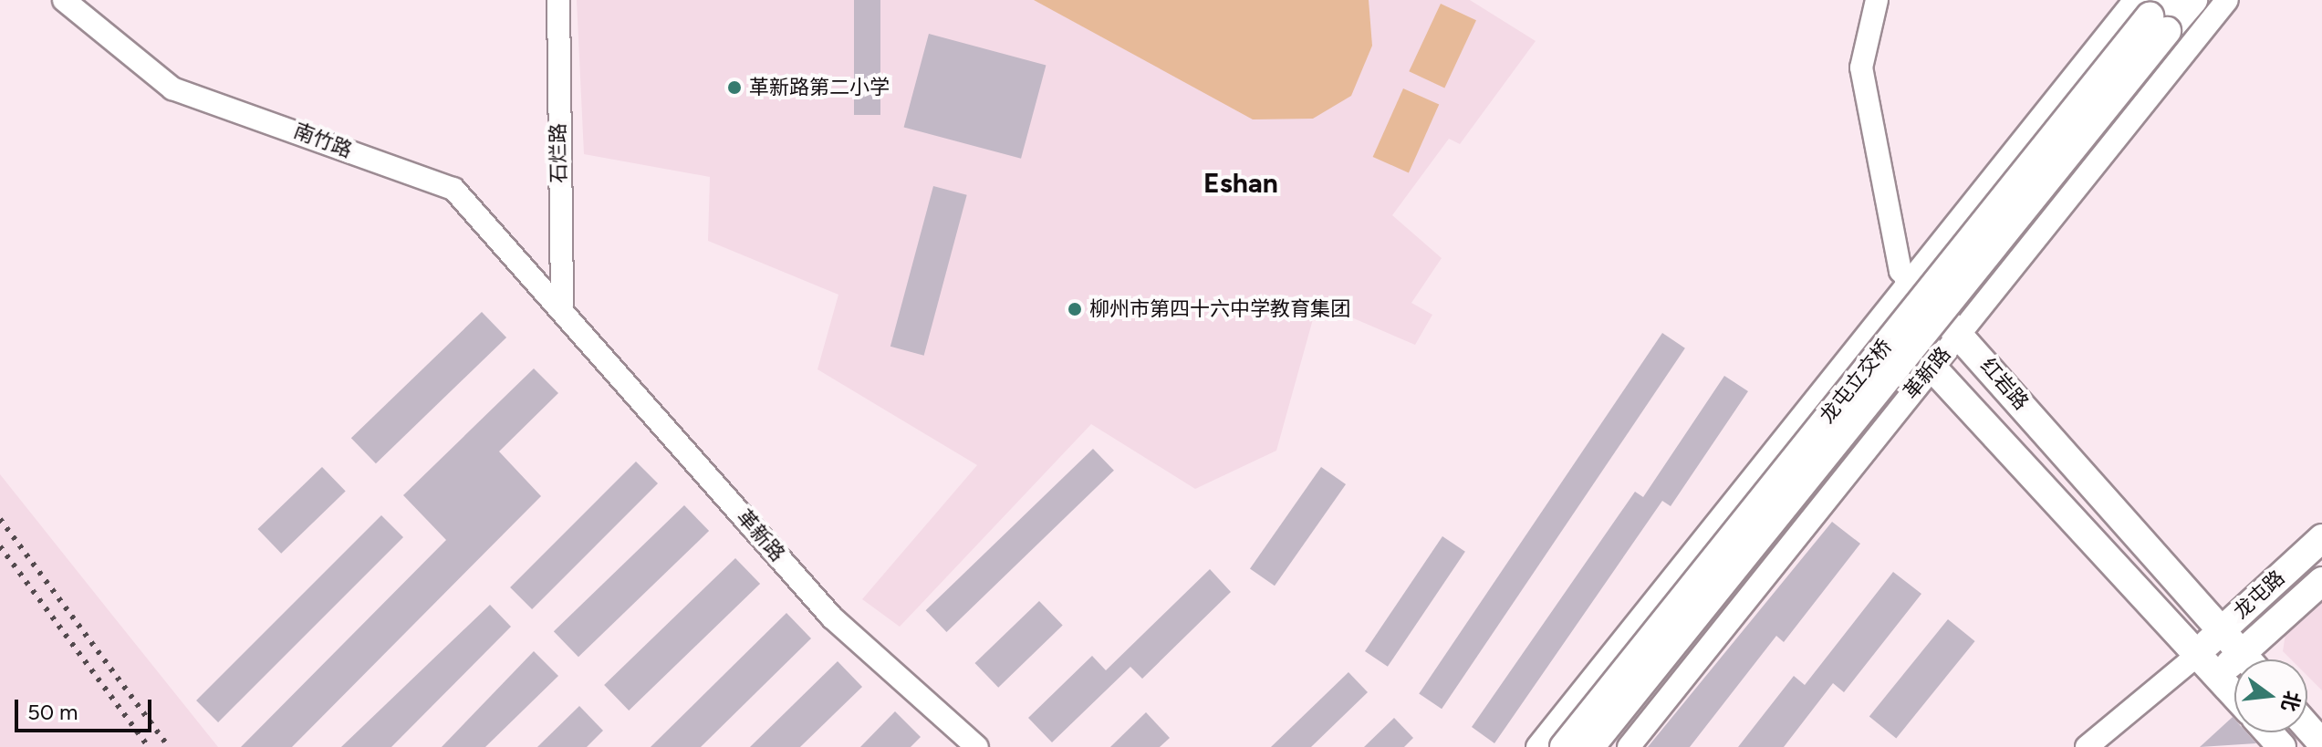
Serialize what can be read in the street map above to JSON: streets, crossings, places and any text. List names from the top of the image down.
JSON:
{
  "streets": {
    "main road": ["龙屯立交桥", "红岩路", "龙屯路"],
    "street": ["南竹路", "石烂路", "革新路"]
  },
  "crossings": [
    ["南竹路", "石烂路"],
    ["南竹路", "革新路"],
    ["石烂路", "革新路"],
    ["革新路", "红岩路"],
    ["红岩路", "龙屯路"]
  ],
  "districts": ["Eshan"],
  "places": ["革新路第二小学", "柳州市第四十六中学教育集团"],
  "scale_bar": "50 m",
  "north": "right"
}
